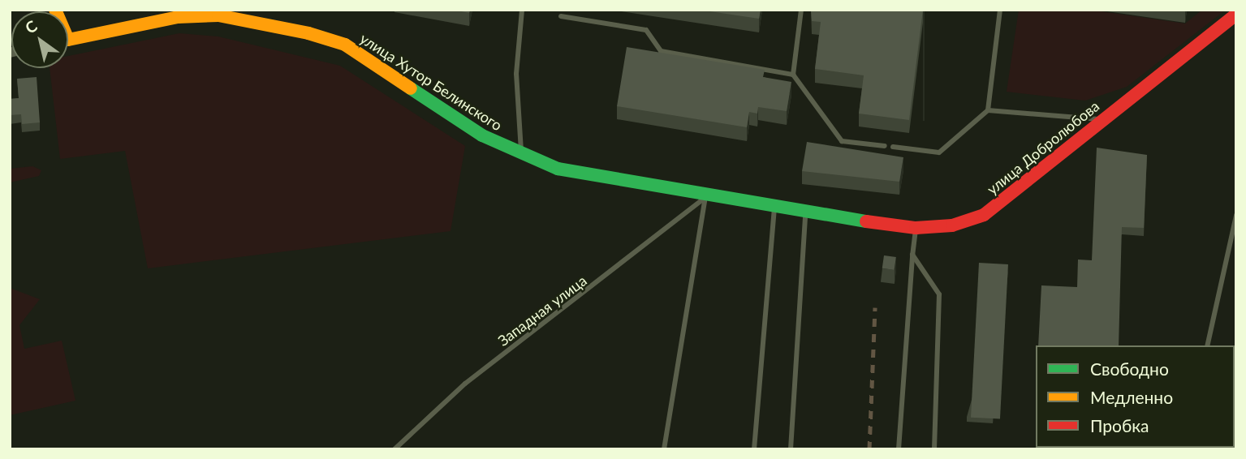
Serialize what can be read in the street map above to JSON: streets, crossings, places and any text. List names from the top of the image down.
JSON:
{
  "streets": {
    "street": ["улица Хутор Белинского", "улица Добролюбова"],
    "lane": ["Западная улица"]
  },
  "crossings": [
    ["улица Хутор Белинского", "улица Добролюбова"],
    ["улица Хутор Белинского", "Западная улица"],
    ["улица Добролюбова", "Западная улица"]
  ],
  "legend": ["Свободно", "Медленно", "Пробка"],
  "north": "top left"
}
